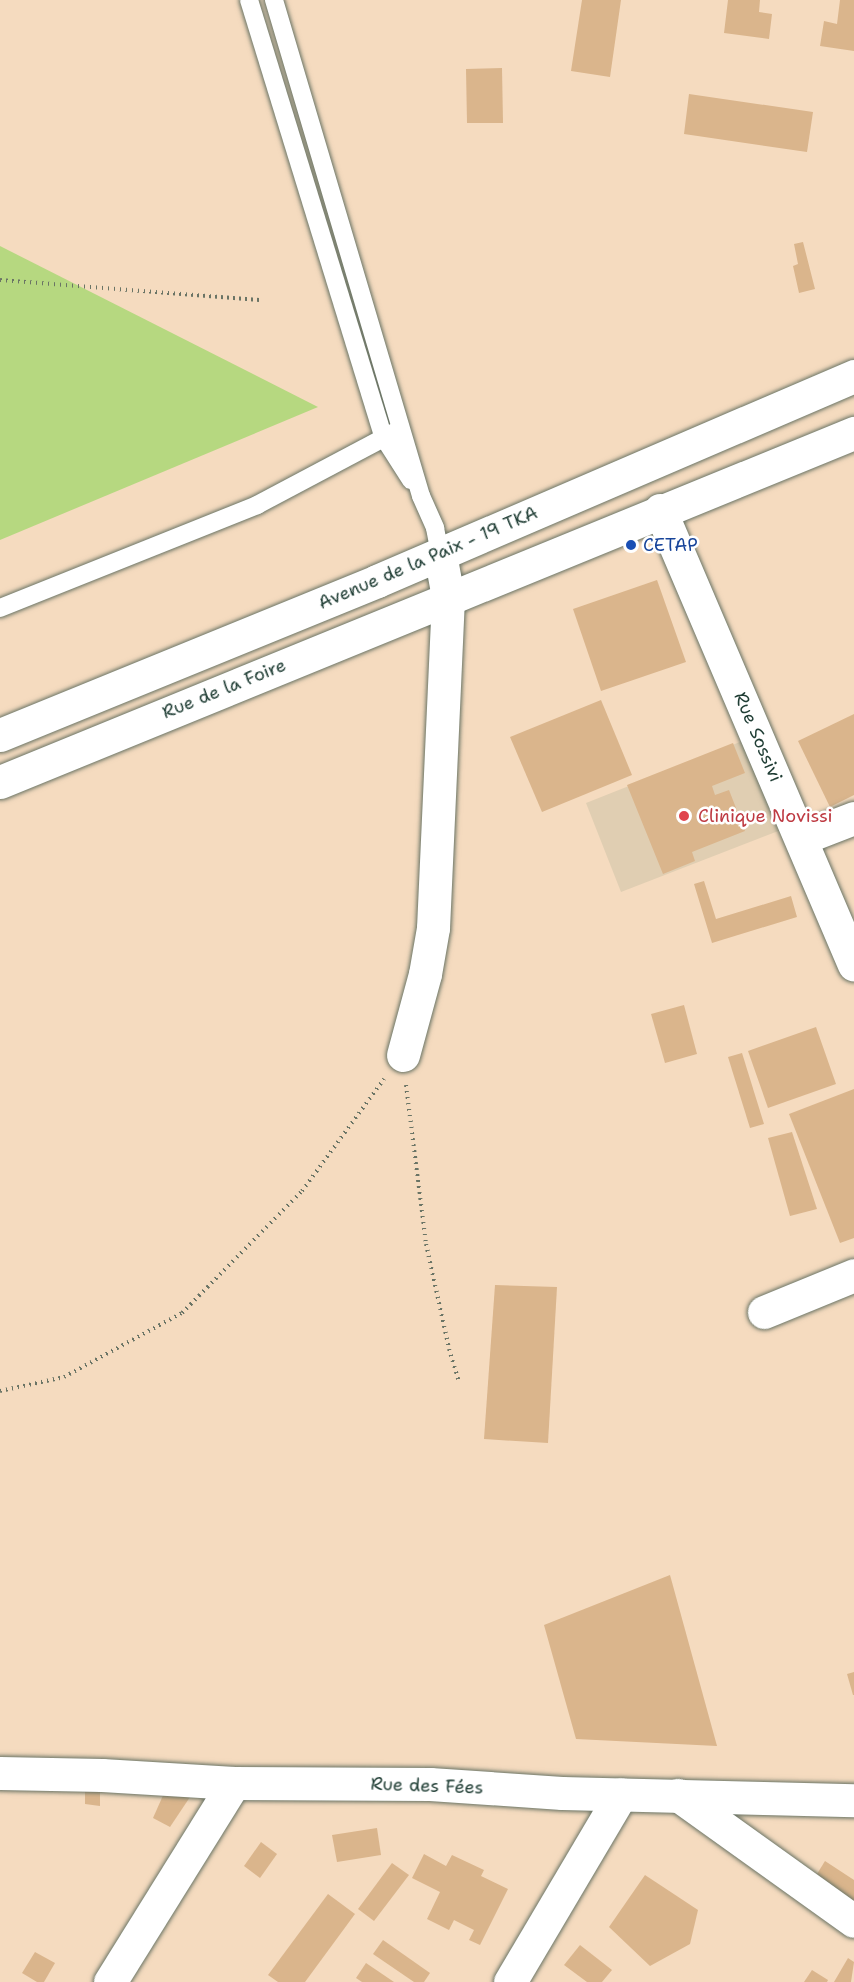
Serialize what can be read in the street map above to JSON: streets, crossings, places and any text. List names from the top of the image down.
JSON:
{
  "streets": {
    "street": [
      "Avenue de la Paix - 19 TKA",
      "Rue de la Foire",
      "Rue Sossivi",
      "Rue des Fées"
    ]
  },
  "places": ["CETAP", "Clinique Novissi"]
}
